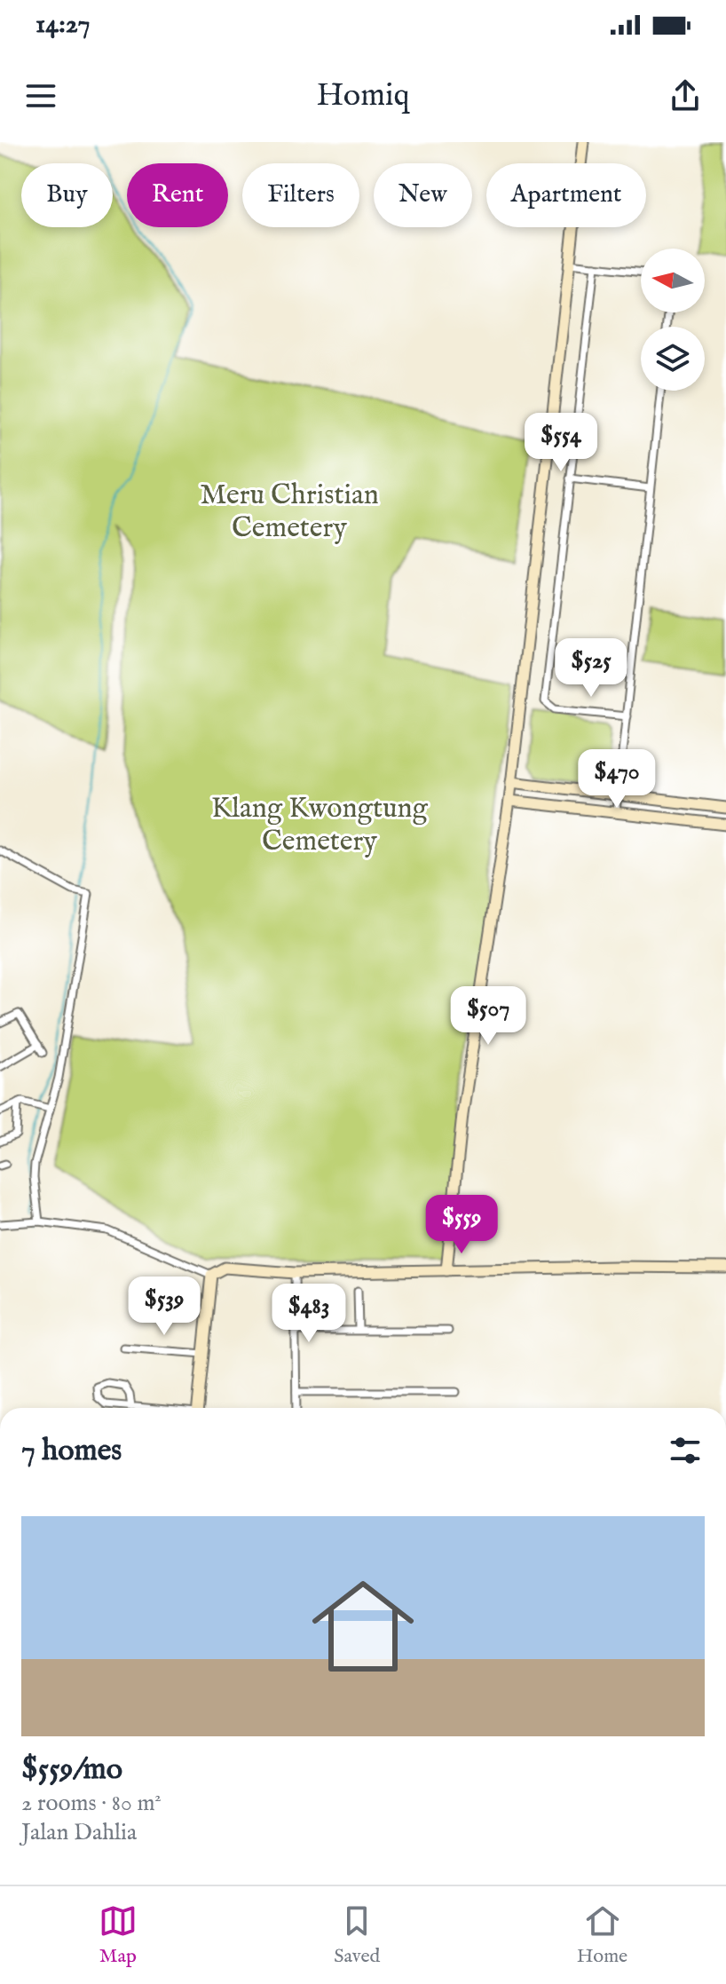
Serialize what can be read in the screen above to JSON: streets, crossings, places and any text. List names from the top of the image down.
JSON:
{
  "parks": ["Meru Christian Cemetery", "Klang Kwongtung Cemetery"],
  "north": "left",
  "page": {
    "status": "14:27",
    "header": "Homiq",
    "chip": [
      "Buy",
      "Rent",
      "Filters",
      "New",
      "Apartment"
    ],
    "price": [
      "$554",
      "$525",
      "$470",
      "$507",
      "$559",
      "$539",
      "$483"
    ],
    "heading": "7 homes",
    "list": [
      {
        "name": "$559/mo",
        "note": "2 rooms · 80 m² · Jalan Dahlia"
      }
    ],
    "tabs": ["Map", "Saved", "Home"]
  }
}
